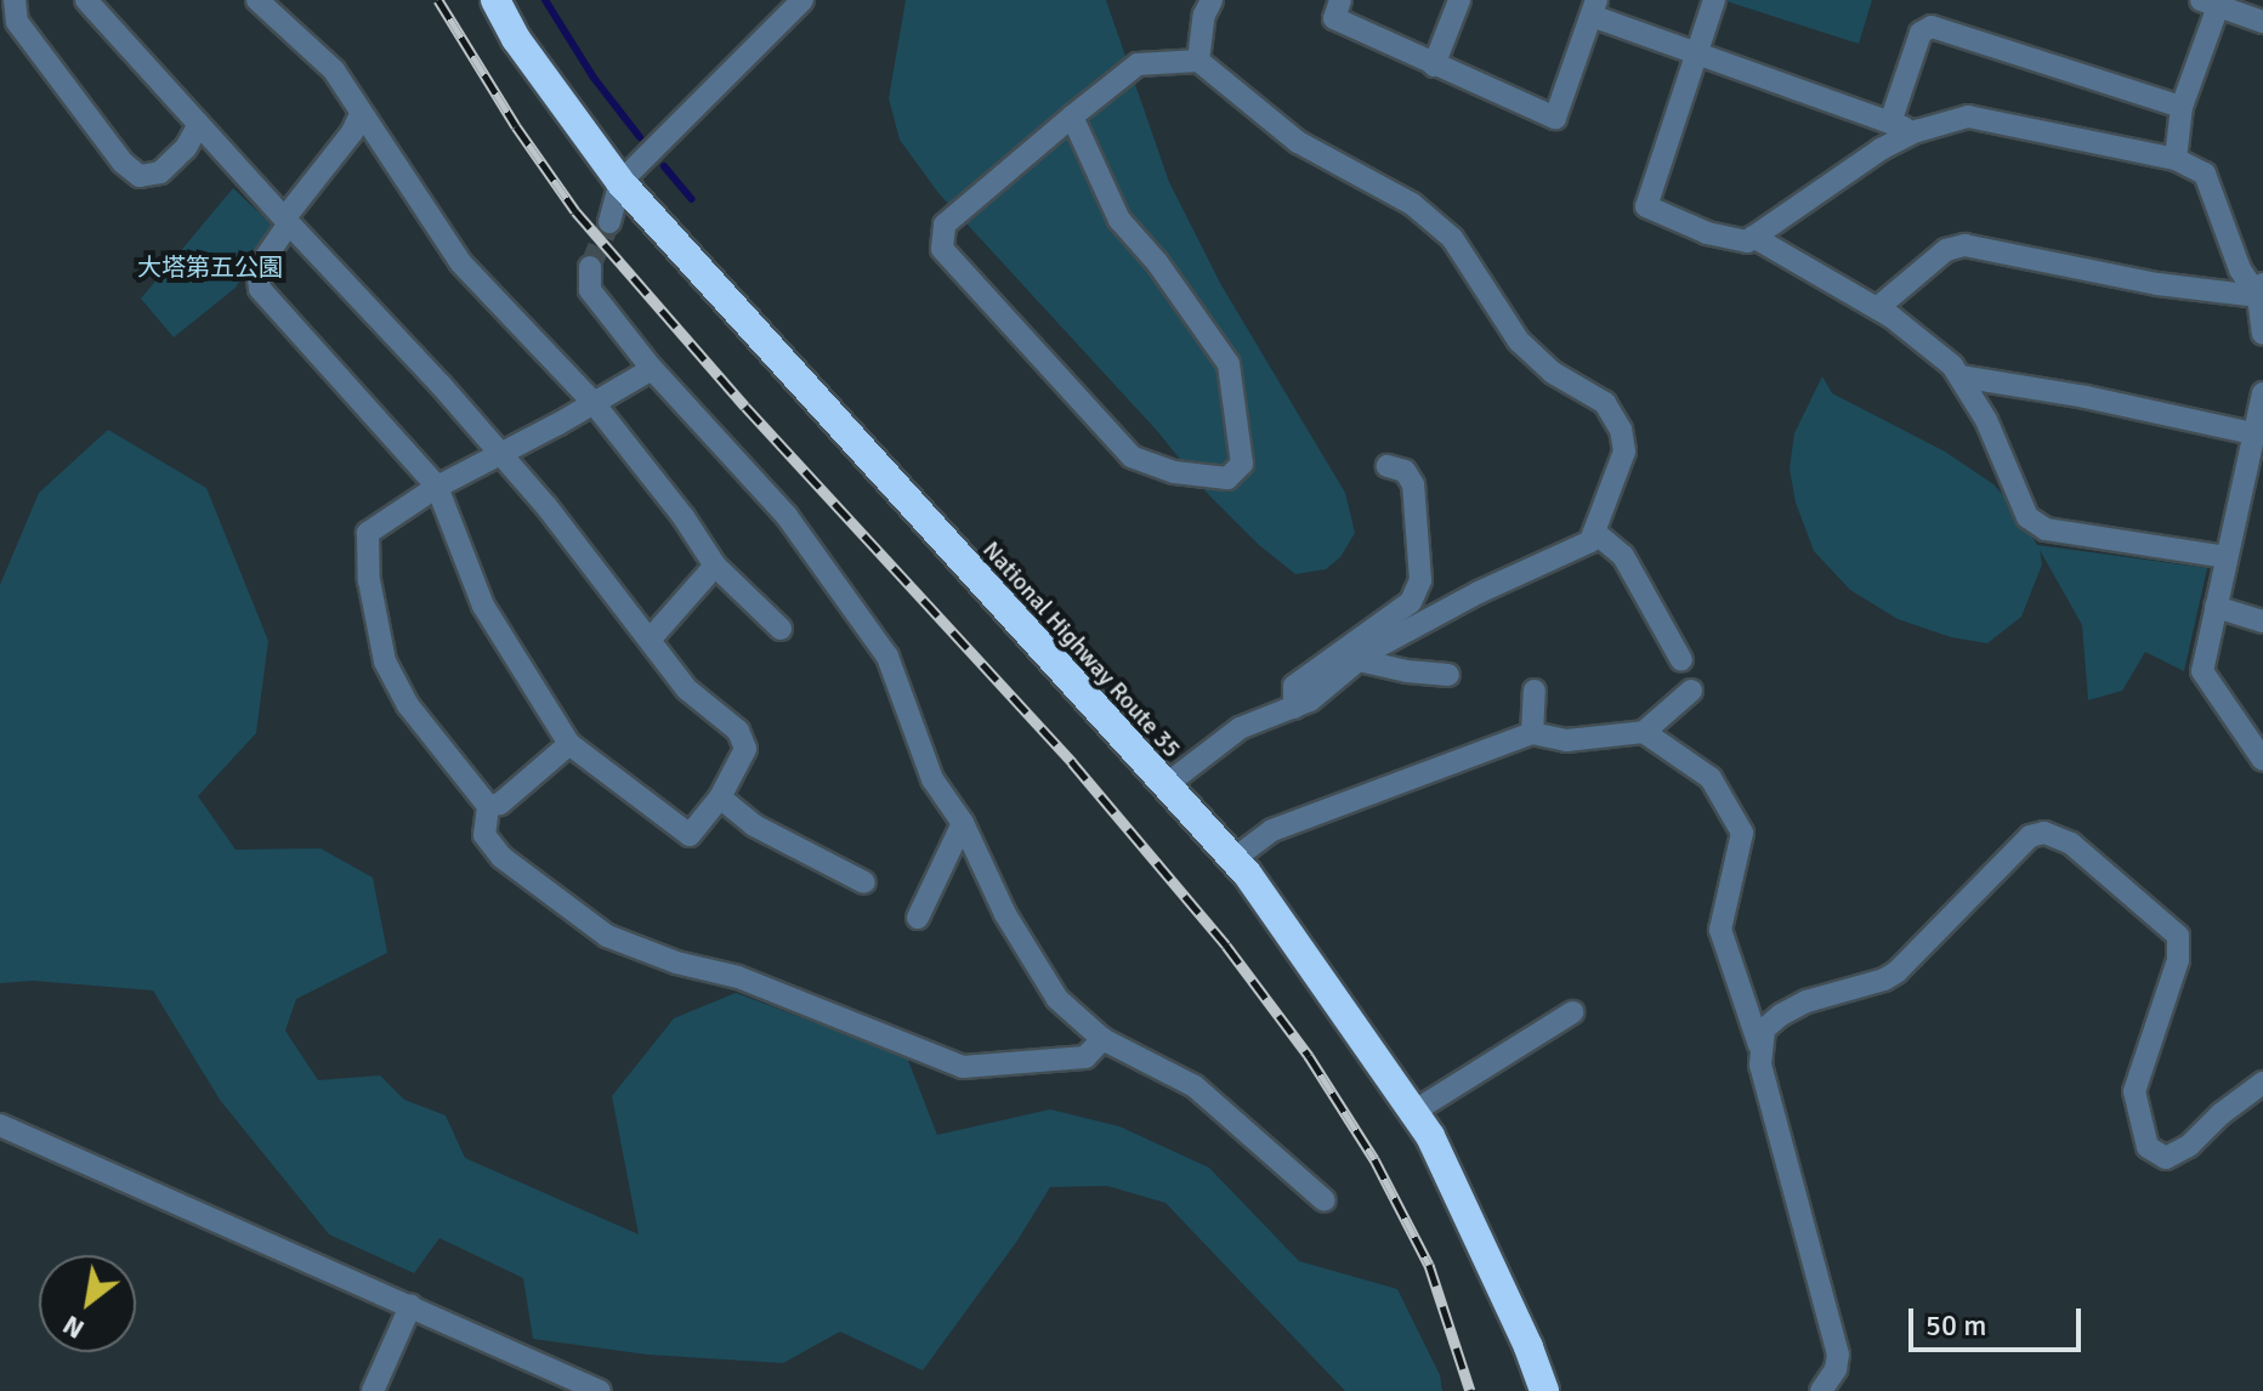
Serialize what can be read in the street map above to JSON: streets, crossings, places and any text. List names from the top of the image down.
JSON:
{
  "streets": {
    "highway": ["National Highway Route 35"]
  },
  "parks": ["大塔第五公園"],
  "scale_bar": "50 m",
  "north": "bottom left"
}
